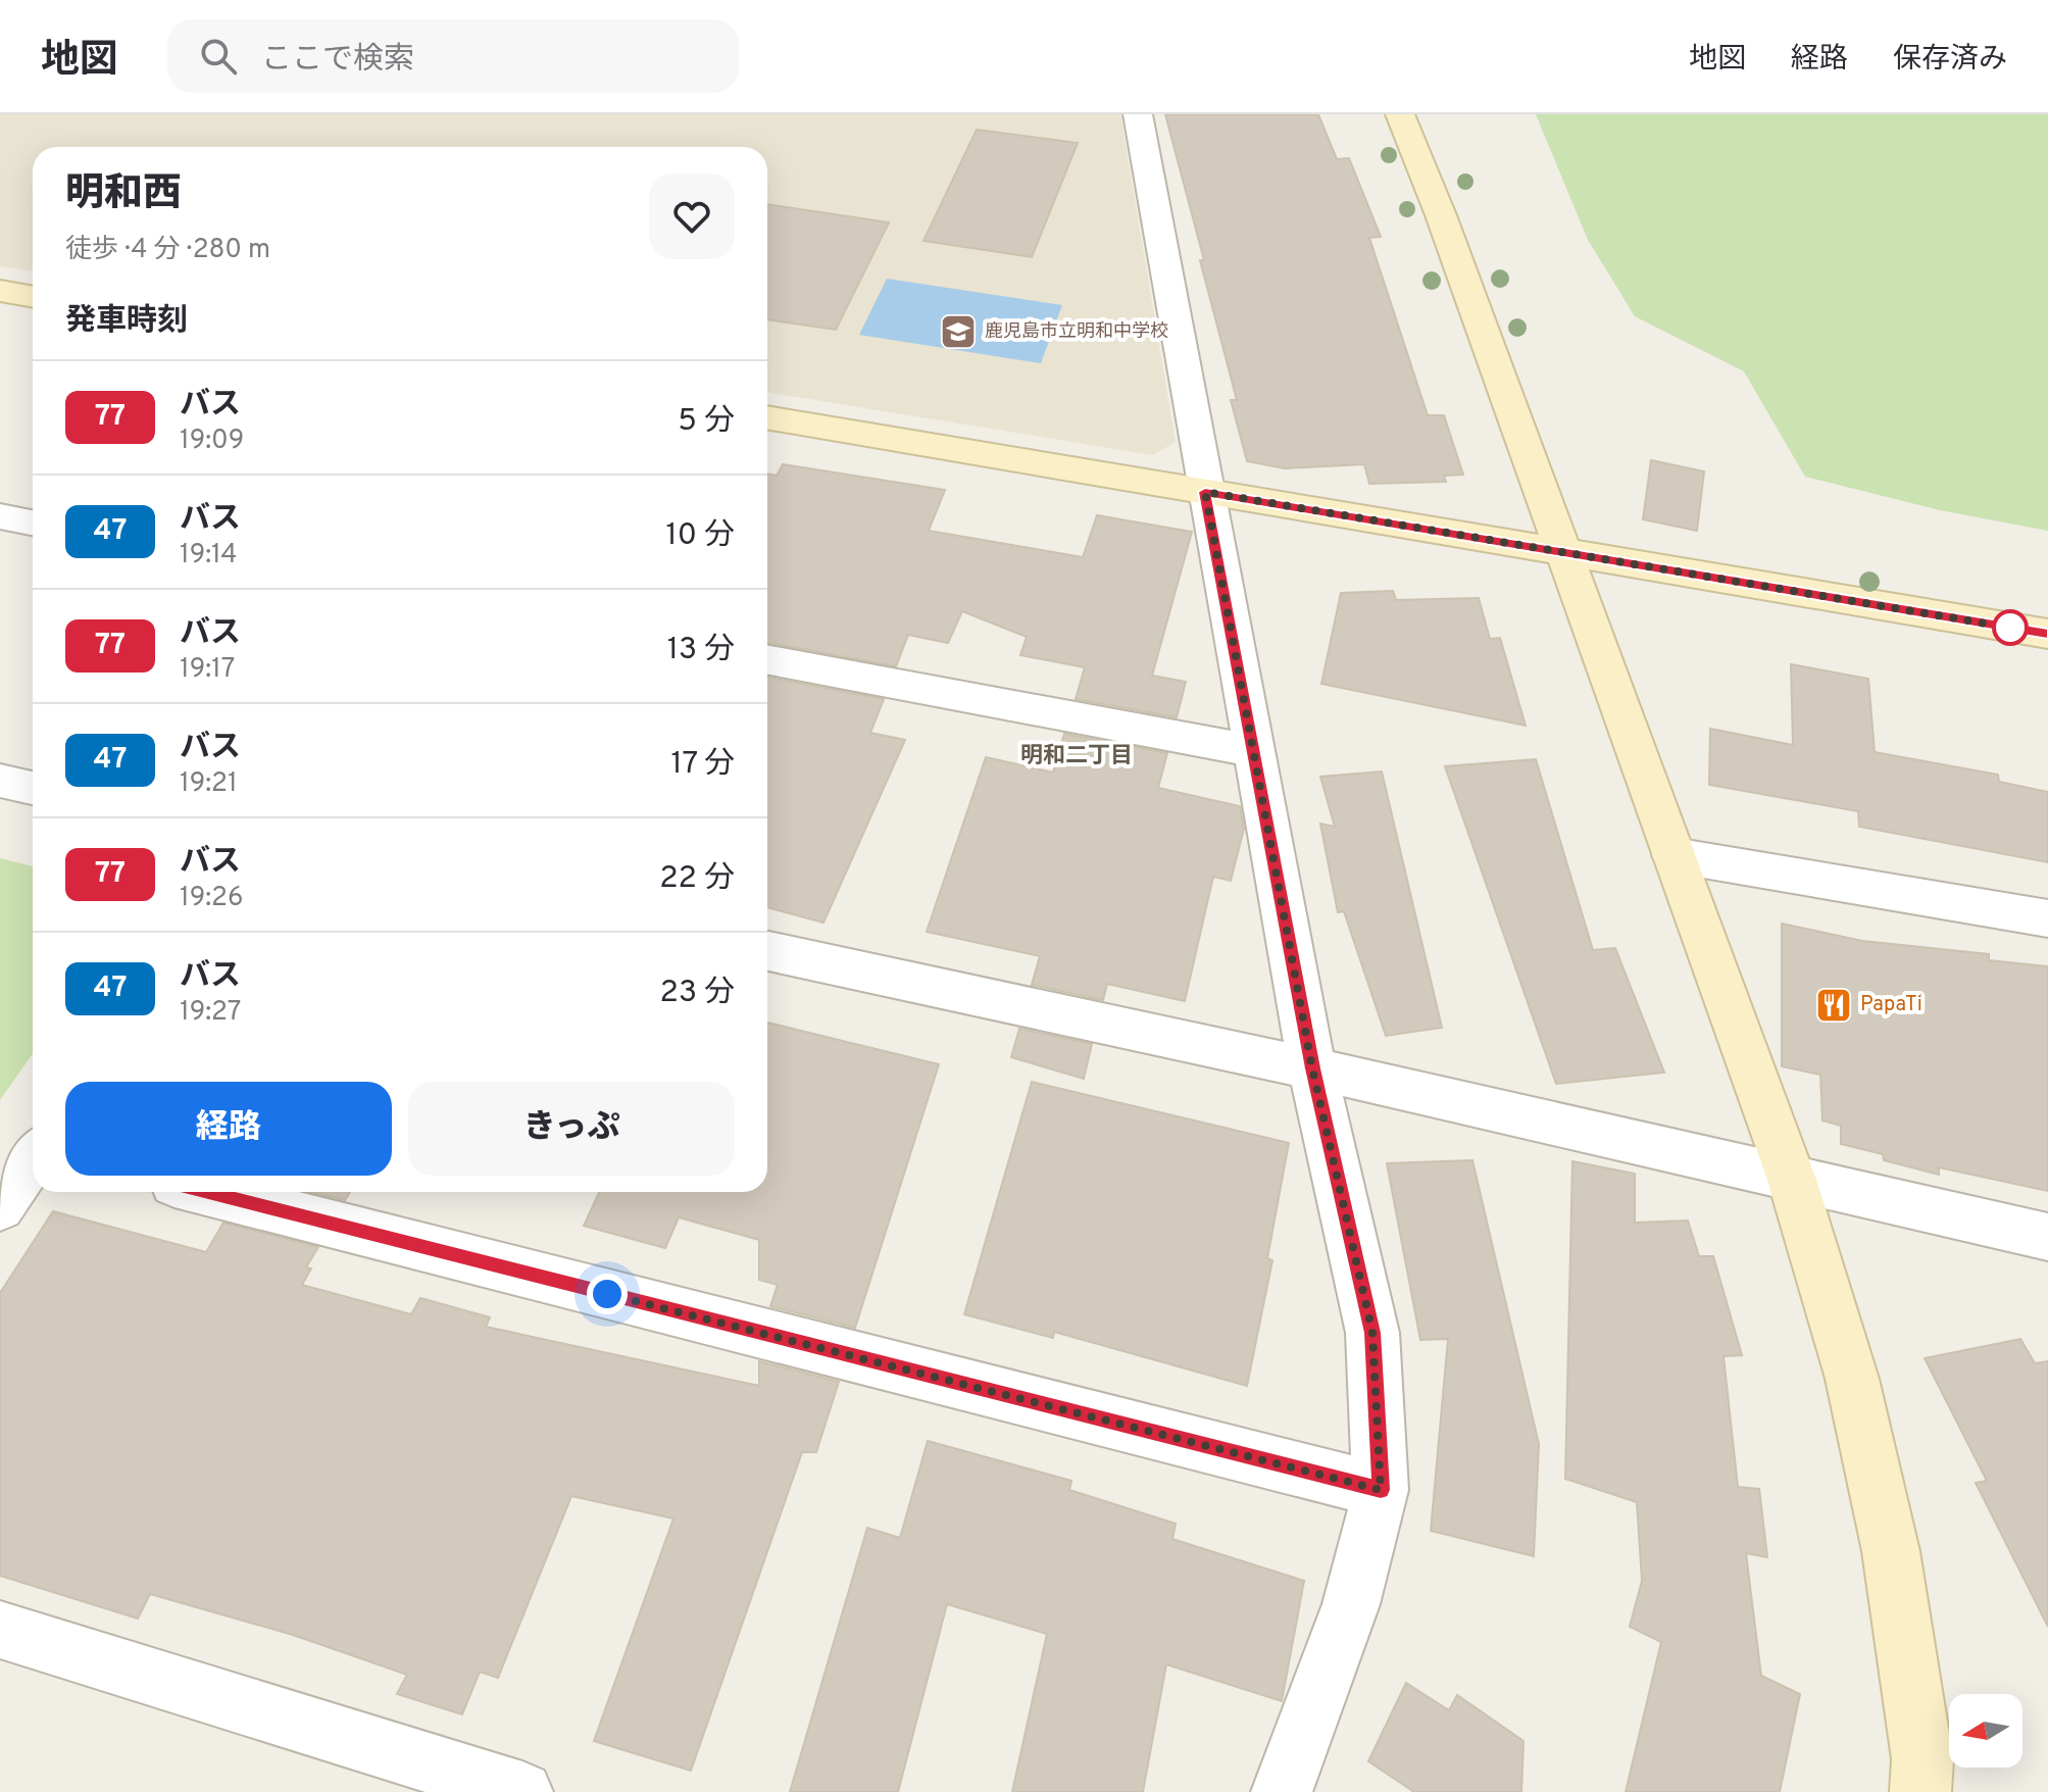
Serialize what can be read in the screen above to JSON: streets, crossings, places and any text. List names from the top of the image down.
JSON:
{
  "districts": ["明和二丁目"],
  "places": {
    "school or university": ["鹿児島市立明和中学校"],
    "restaurant": ["PapaTi"]
  },
  "lines": ["bus line 77"],
  "north": "left",
  "page": {
    "header": "地図",
    "search": "ここで検索",
    "nav": ["地図", "経路", "保存済み"],
    "heading": [
      ["明和西", "徒歩 · 4 分 · 280 m"],
      "発車時刻"
    ],
    "list": [
      {
        "mark": "77",
        "name": "バス",
        "note": "19:09",
        "value": "5 分"
      },
      {
        "mark": "47",
        "name": "バス",
        "note": "19:14",
        "value": "10 分"
      },
      {
        "mark": "77",
        "name": "バス",
        "note": "19:17",
        "value": "13 分"
      },
      {
        "mark": "47",
        "name": "バス",
        "note": "19:21",
        "value": "17 分"
      },
      {
        "mark": "77",
        "name": "バス",
        "note": "19:26",
        "value": "22 分"
      },
      {
        "mark": "47",
        "name": "バス",
        "note": "19:27",
        "value": "23 分"
      }
    ],
    "buttons": ["経路", "きっぷ"]
  }
}
